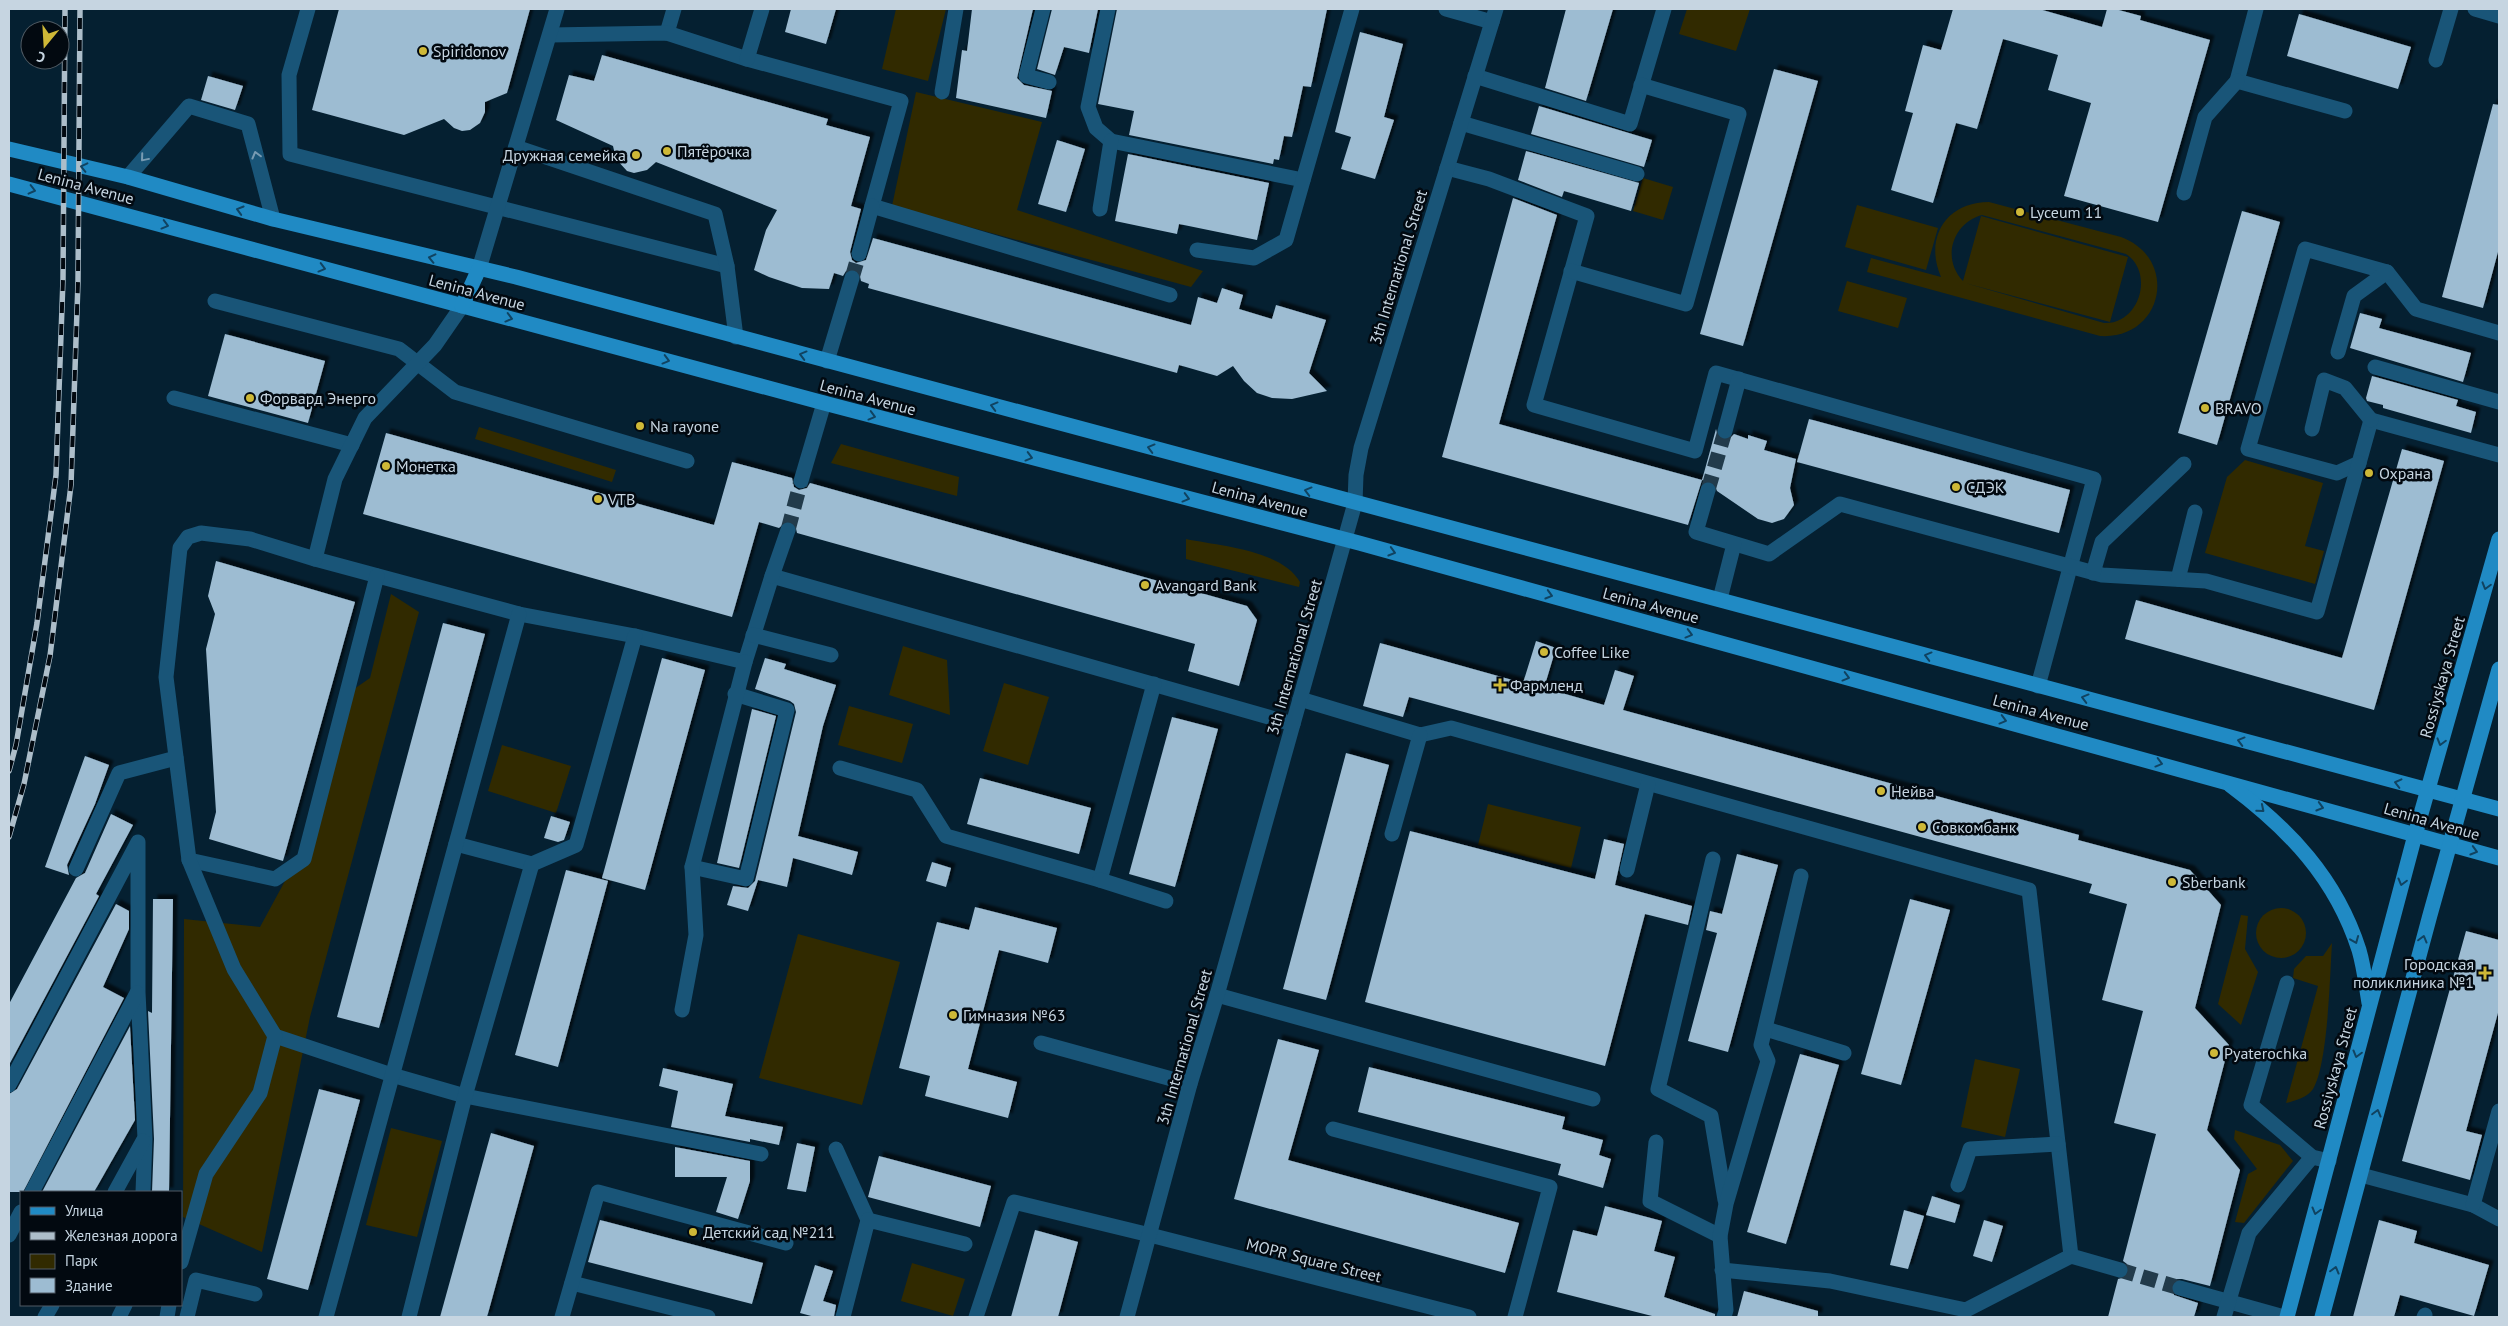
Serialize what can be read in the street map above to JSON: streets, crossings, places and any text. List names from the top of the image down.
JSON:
{
  "streets": {
    "main road": ["Lenina Avenue", "Rossiyskaya Street"],
    "street": ["3th International Street", "MOPR Square Street"]
  },
  "crossings": [
    ["Lenina Avenue", "3th International Street"],
    ["Lenina Avenue", "Rossiyskaya Street"],
    ["3th International Street", "MOPR Square Street"]
  ],
  "places": {
    "other": [
      "Spiridonov",
      "Пятёрочка",
      "Дружная семейка",
      "Lyceum 11",
      "Форвард Энерго",
      "BRAVO",
      "Na rayone",
      "Монетка",
      "Охрана",
      "СДЭК",
      "VTB",
      "Avangard Bank",
      "Coffee Like",
      "Нейва",
      "Совкомбанк",
      "Sberbank",
      "Гимназия №63",
      "Pyaterochka",
      "Детский сад №211"
    ],
    "health": ["Фармленд", "Городская поликлиника №1"]
  },
  "legend": [
    "Улица",
    "Железная дорога",
    "Парк",
    "Здание"
  ],
  "north": "bottom"
}
